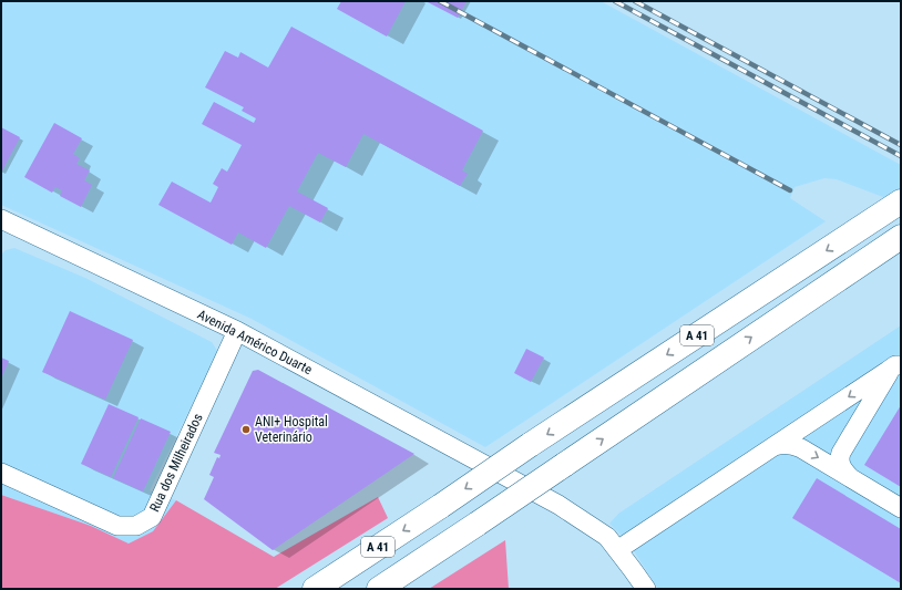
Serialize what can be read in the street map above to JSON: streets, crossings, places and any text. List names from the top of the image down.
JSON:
{
  "streets": {
    "highway": ["A 41"],
    "street": ["Avenida Américo Duarte", "Rua dos Milheirados"]
  },
  "crossings": [
    ["Avenida Américo Duarte", "Rua dos Milheirados"]
  ],
  "places": ["ANI+ Hospital Veterinário"]
}
